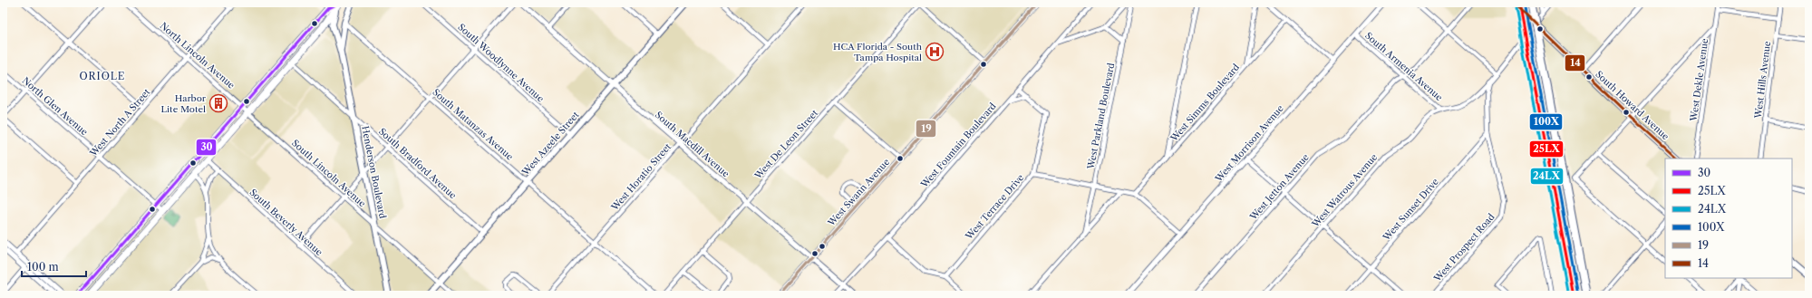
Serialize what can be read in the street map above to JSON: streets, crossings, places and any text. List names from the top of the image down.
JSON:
{
  "streets": {
    "main road": ["South Howard Avenue", "West Azeele Street", "Henderson Boulevard"],
    "street": [
      "North Lincoln Avenue",
      "South Woodlynne Avenue",
      "South Armenia Avenue",
      "West Dekle Avenue",
      "West Hills Avenue",
      "West Simms Boulevard",
      "North Glen Avenue",
      "West Parkland Boulevard",
      "West North A Street",
      "South Matanzas Avenue",
      "West Morrison Avenue",
      "South Macdill Avenue",
      "West De Leon Street",
      "West Fountain Boulevard",
      "South Bradford Avenue",
      "South Lincoln Avenue",
      "West Horatio Street",
      "West Jetton Avenue",
      "West Watrous Avenue",
      "West Swann Avenue",
      "West Terrace Drive",
      "West Sunset Drive",
      "South Beverly Avenue",
      "West Prospect Road"
    ]
  },
  "crossings": [
    ["North Lincoln Avenue", "West North A Street"],
    ["North Lincoln Avenue", "South Lincoln Avenue"],
    ["South Woodlynne Avenue", "West Azeele Street"],
    ["South Armenia Avenue", "West Morrison Avenue"],
    ["South Armenia Avenue", "West Jetton Avenue"],
    ["South Armenia Avenue", "West Watrous Avenue"],
    ["South Howard Avenue", "West Watrous Avenue"],
    ["North Glen Avenue", "West North A Street"],
    ["South Matanzas Avenue", "West Azeele Street"],
    ["South Matanzas Avenue", "Henderson Boulevard"],
    ["South Matanzas Avenue", "West Horatio Street"],
    ["West Azeele Street", "South Macdill Avenue"],
    ["West Azeele Street", "South Bradford Avenue"],
    ["West Azeele Street", "South Lincoln Avenue"],
    ["South Macdill Avenue", "West De Leon Street"],
    ["South Macdill Avenue", "West Fountain Boulevard"],
    ["South Macdill Avenue", "West Horatio Street"],
    ["South Macdill Avenue", "West Swann Avenue"],
    ["West Fountain Boulevard", "West Terrace Drive"],
    ["South Bradford Avenue", "Henderson Boulevard"],
    ["Henderson Boulevard", "South Lincoln Avenue"],
    ["West Watrous Avenue", "West Prospect Road"],
    ["West Sunset Drive", "West Prospect Road"]
  ],
  "districts": ["ORIOLE"],
  "places": {
    "hospital": ["HCA Florida - South Tampa Hospital"],
    "building": ["Harbor Lite Motel"]
  },
  "lines": [
    "transit line 30",
    "transit line 25LX",
    "transit line 100X",
    "transit line 19",
    "transit line 14",
    "transit line 24LX"
  ],
  "legend": [
    "30",
    "25LX",
    "24LX",
    "100X",
    "19",
    "14"
  ],
  "scale_bar": "100 m"
}
